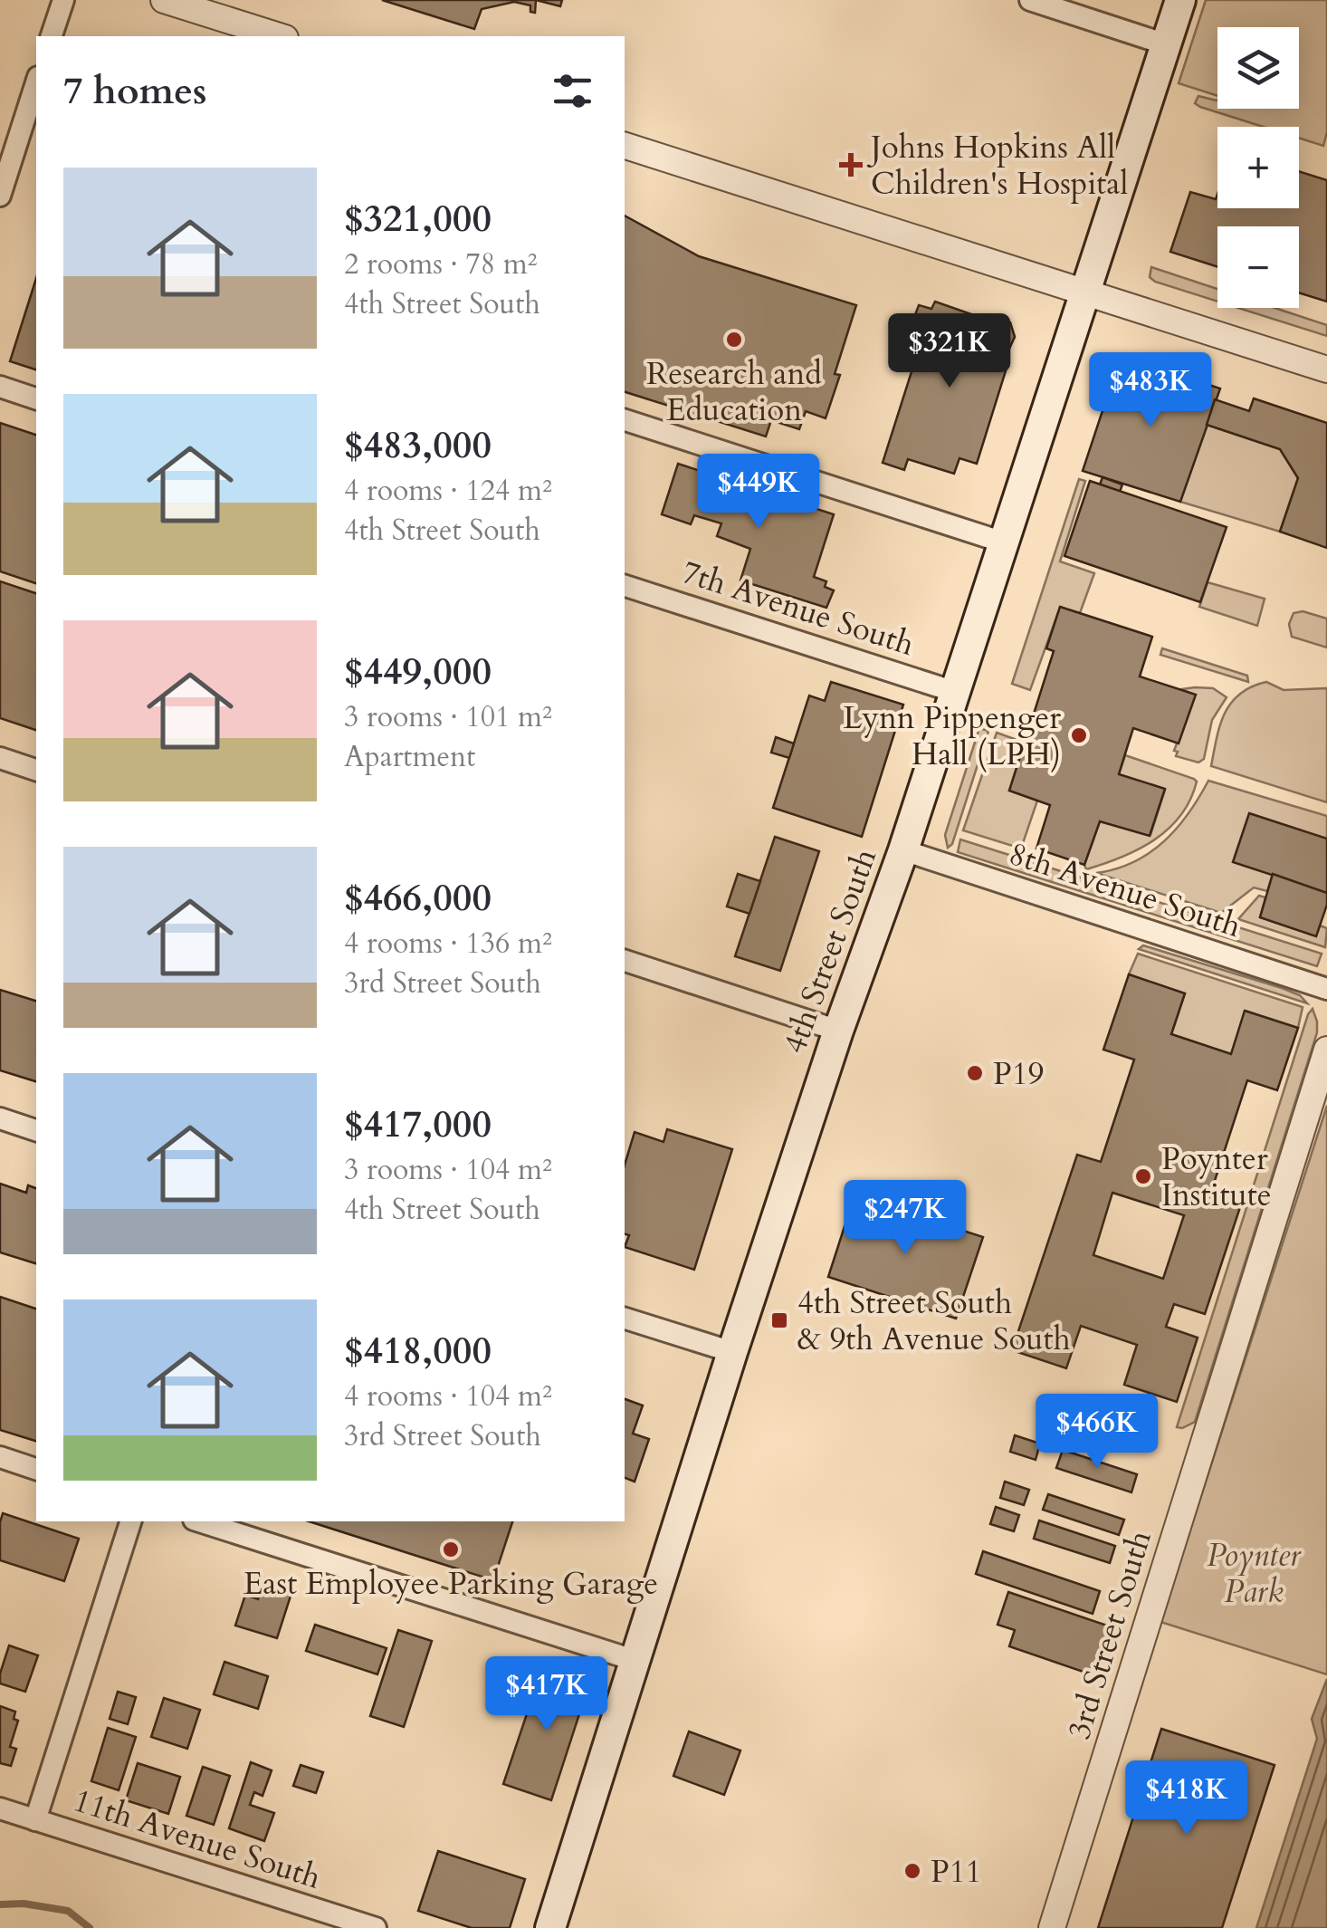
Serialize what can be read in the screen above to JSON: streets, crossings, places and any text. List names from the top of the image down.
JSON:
{
  "streets": {
    "main road": ["4th Street South"],
    "street": [
      "7th Avenue South",
      "8th Avenue South",
      "3rd Street South",
      "11th Avenue South"
    ]
  },
  "crossings": [
    ["7th Avenue South", "4th Street South"],
    ["8th Avenue South", "4th Street South"]
  ],
  "parks": ["Poynter Park"],
  "places": {
    "health": ["Johns Hopkins All Children's Hospital"],
    "other": [
      "Research and Education",
      "Lynn Pippenger Hall (LPH)",
      "P19",
      "Poynter Institute",
      "East Employee Parking Garage",
      "P11"
    ],
    "transit": ["4th Street South & 9th Avenue South"]
  },
  "page": {
    "map_buttons": ["+", "−"],
    "heading": "7 homes",
    "list": [
      {
        "name": "$321,000",
        "note": "2 rooms · 78 m² · 4th Street South"
      },
      {
        "name": "$483,000",
        "note": "4 rooms · 124 m² · 4th Street South"
      },
      {
        "name": "$449,000",
        "note": "3 rooms · 101 m² · Apartment"
      },
      {
        "name": "$466,000",
        "note": "4 rooms · 136 m² · 3rd Street South"
      },
      {
        "name": "$417,000",
        "note": "3 rooms · 104 m² · 4th Street South"
      },
      {
        "name": "$418,000",
        "note": "4 rooms · 104 m² · 3rd Street South"
      }
    ],
    "price": [
      "$321K",
      "$483K",
      "$449K",
      "$247K",
      "$466K",
      "$417K",
      "$418K"
    ]
  }
}
